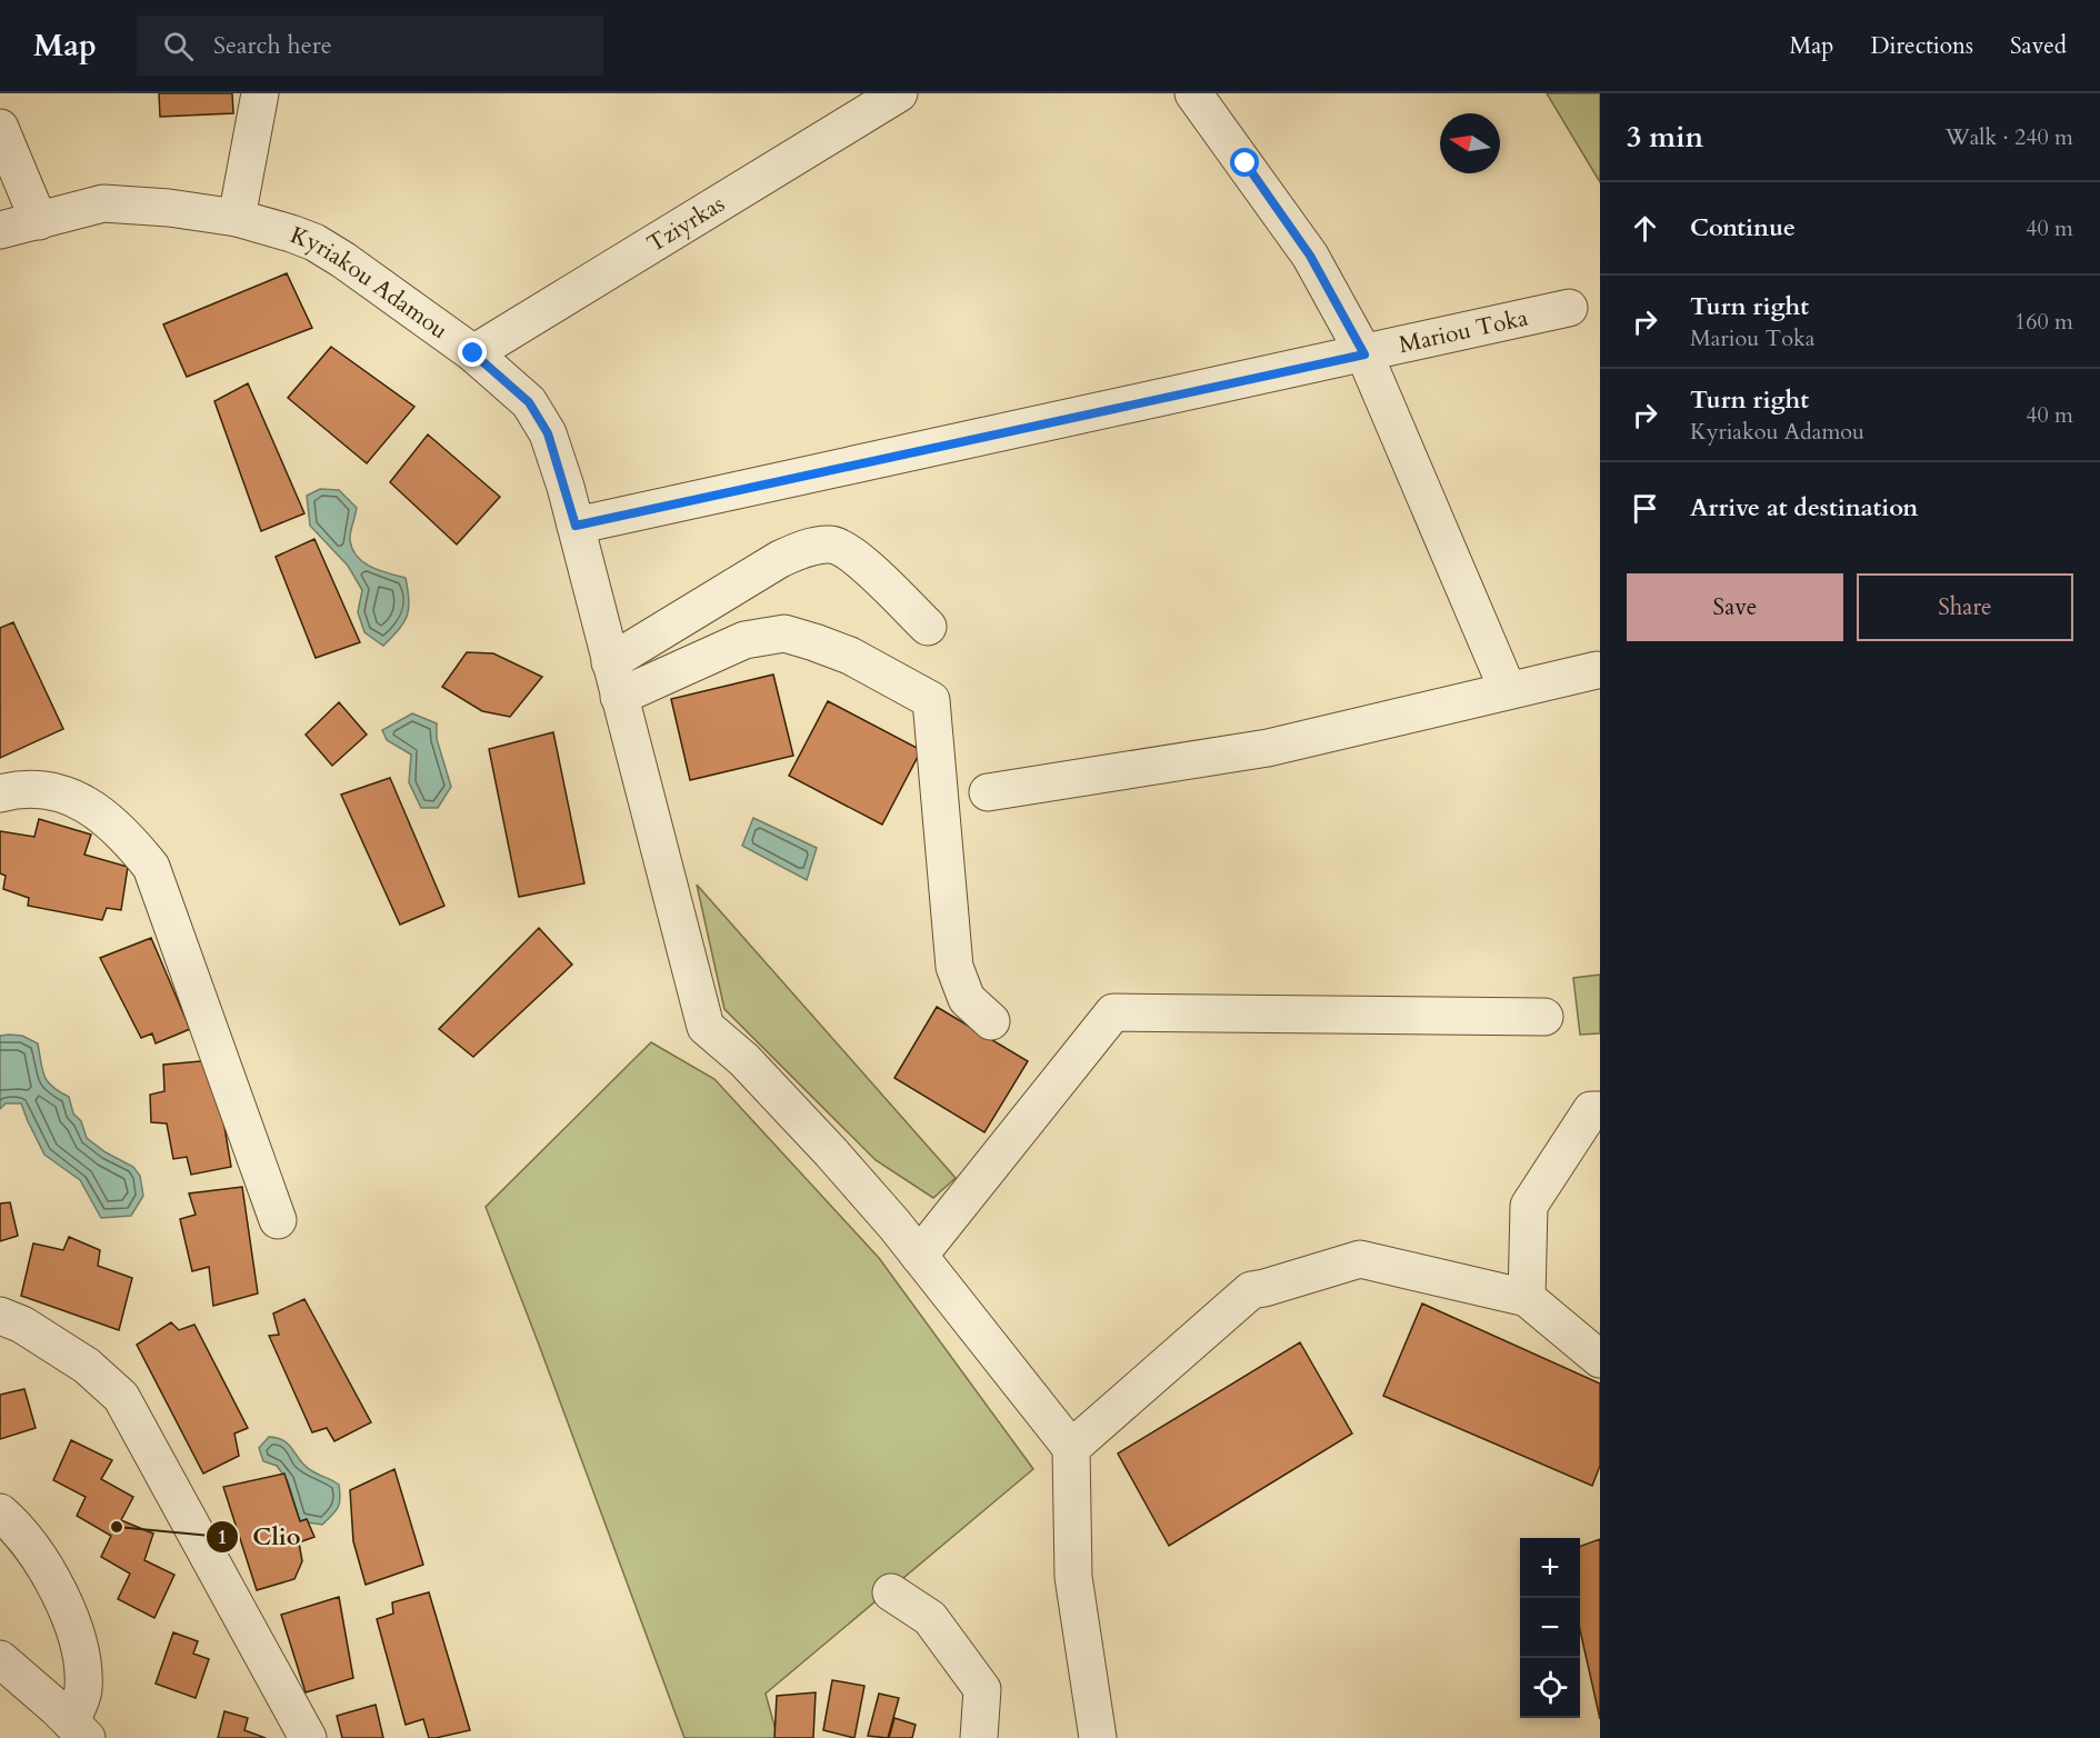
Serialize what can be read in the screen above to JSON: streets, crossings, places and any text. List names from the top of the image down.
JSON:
{
  "streets": {
    "street": ["Tziyrkas", "Kyriakou Adamou", "Mariou Toka"]
  },
  "crossings": [
    ["Tziyrkas", "Kyriakou Adamou"],
    ["Kyriakou Adamou", "Mariou Toka"]
  ],
  "places": ["Clio"],
  "north": "left",
  "page": {
    "header": "Map",
    "search": "Search here",
    "nav": ["Map", "Directions", "Saved"],
    "heading": ["3 min", "Walk · 240 m"],
    "list": [
      ["Continue", "40 m"],
      ["Turn right", "Mariou Toka", "160 m"],
      ["Turn right", "Kyriakou Adamou", "40 m"],
      "Arrive at destination"
    ],
    "buttons": ["Save", "Share"],
    "map_buttons": ["+", "−"]
  }
}
